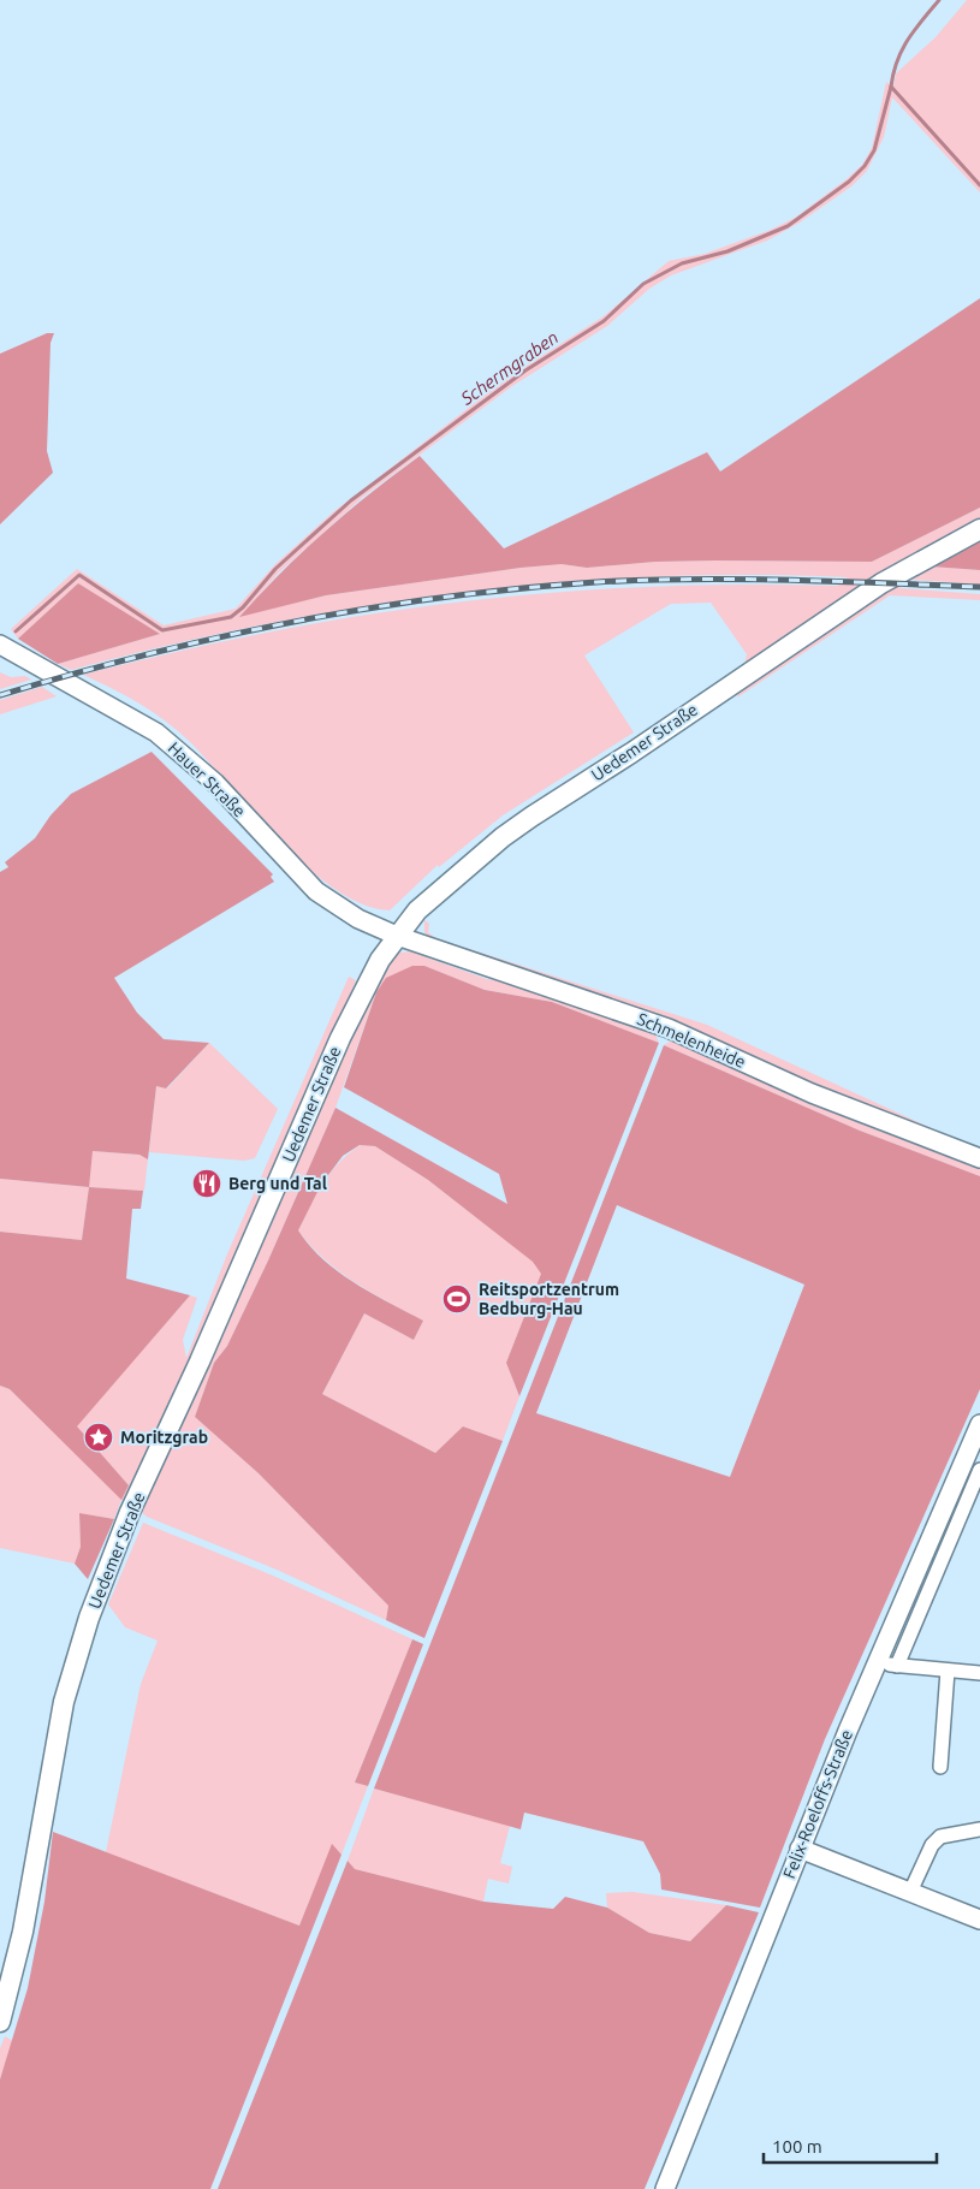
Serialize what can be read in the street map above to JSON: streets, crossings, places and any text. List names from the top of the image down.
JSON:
{
  "streets": {
    "main road": ["Uedemer Straße"],
    "street": ["Hauer Straße", "Schmelenheide", "Felix-Roeloffs-Straße"]
  },
  "crossings": [
    ["Uedemer Straße", "Hauer Straße"],
    ["Uedemer Straße", "Schmelenheide"],
    ["Hauer Straße", "Schmelenheide"]
  ],
  "water": ["Schermgraben"],
  "places": {
    "restaurant": ["Berg und Tal"],
    "sports": ["Reitsportzentrum Bedburg-Hau"],
    "place": ["Moritzgrab"]
  },
  "scale_bar": "100 m"
}
